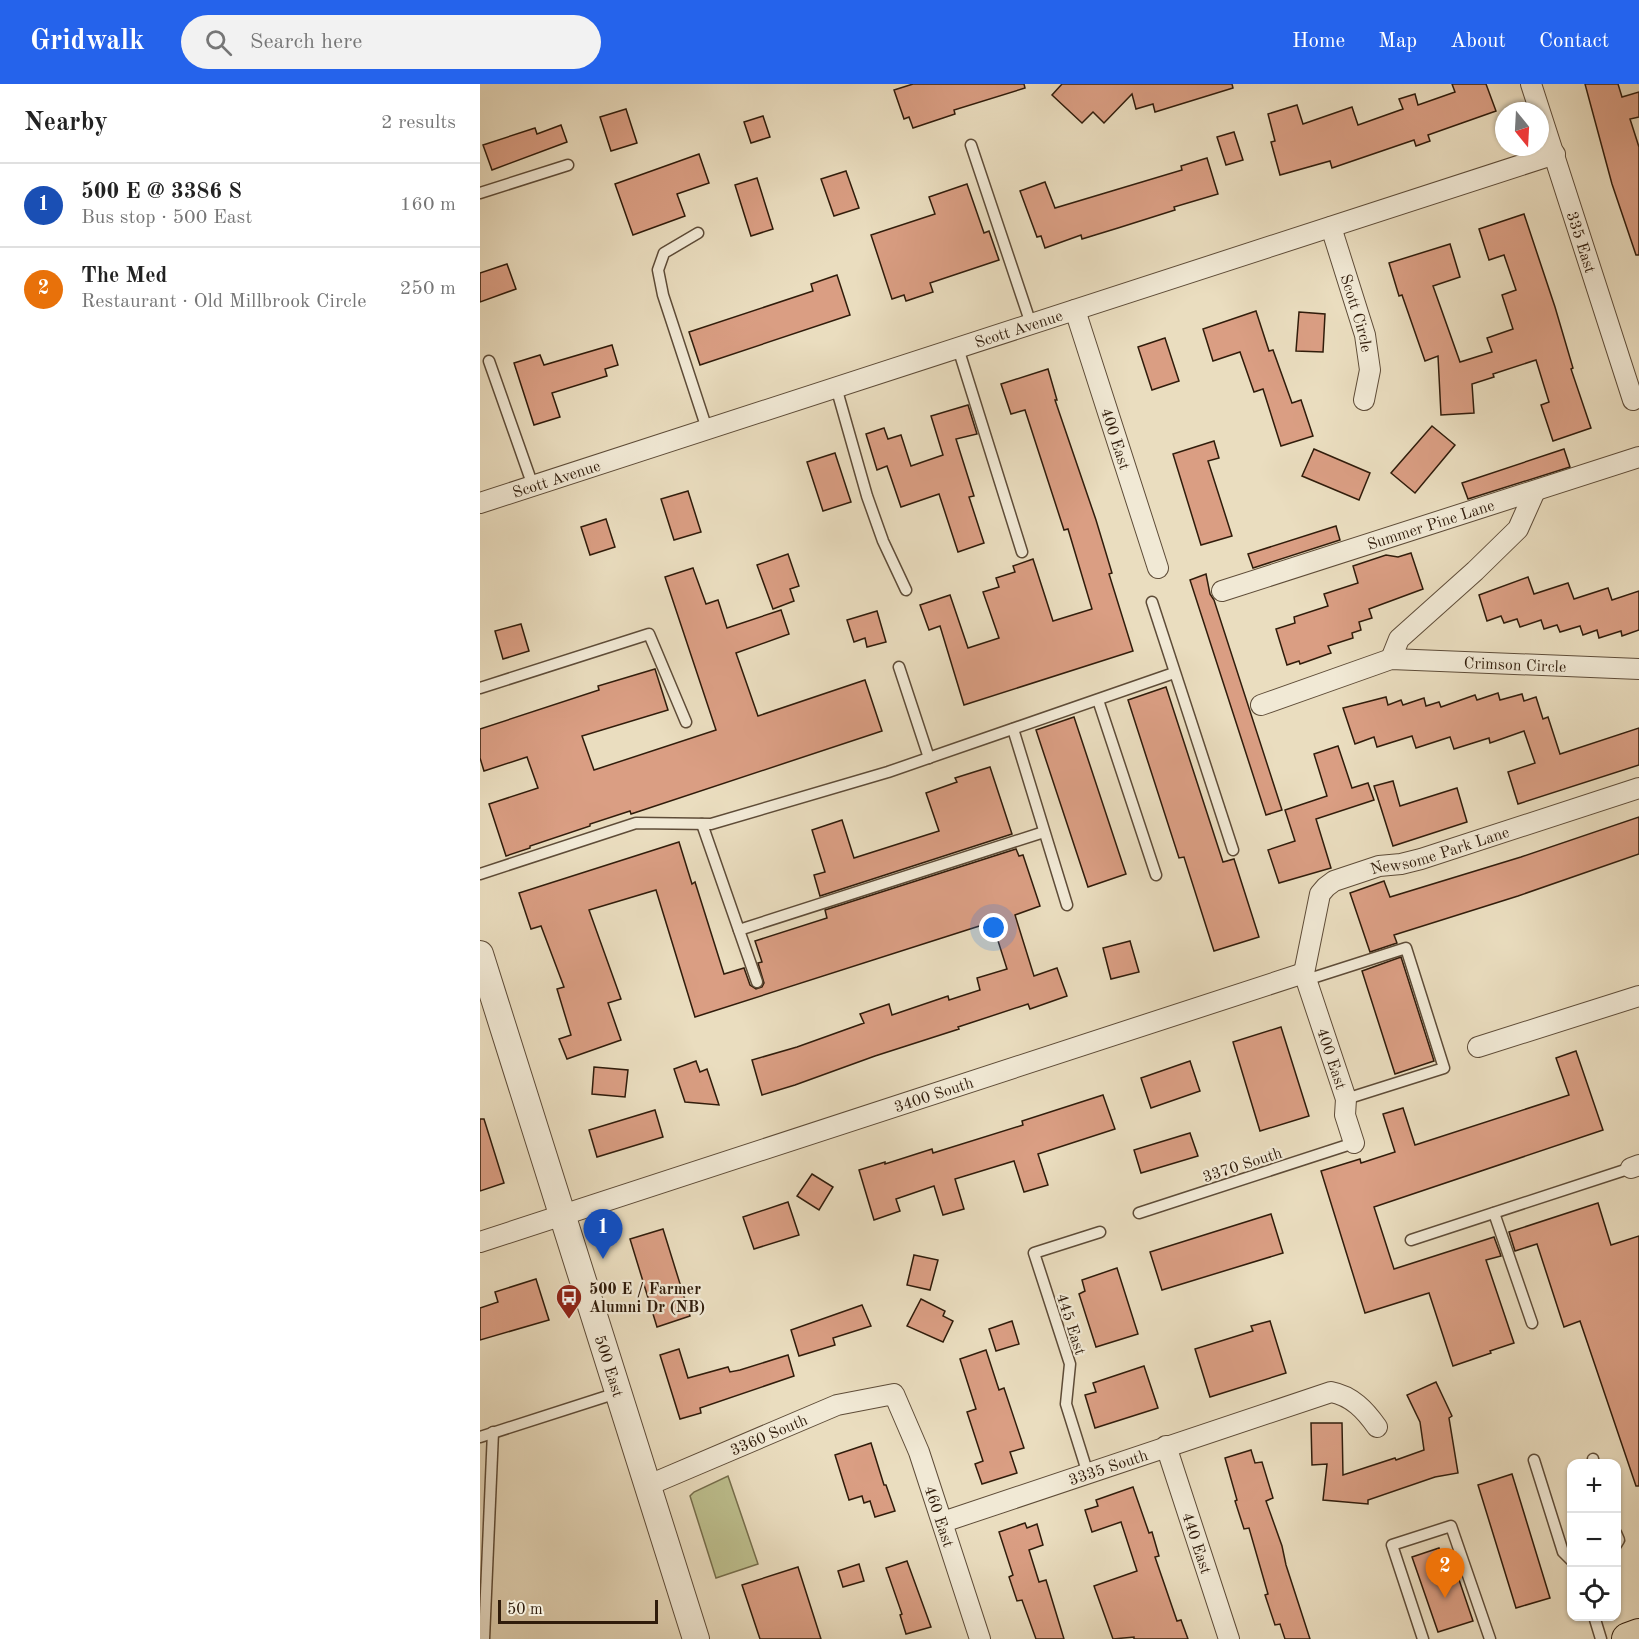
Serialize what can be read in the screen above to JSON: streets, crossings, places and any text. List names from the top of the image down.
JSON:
{
  "streets": {
    "street": [
      "335 East",
      "Scott Circle",
      "Scott Avenue",
      "400 East",
      "Summer Pine Lane",
      "Crimson Circle",
      "Newsome Park Lane",
      "3400 South",
      "500 East",
      "3360 South",
      "3335 South",
      "460 East",
      "440 East"
    ],
    "lane": ["3370 South", "445 East"]
  },
  "crossings": [
    ["335 East", "Scott Avenue"],
    ["Scott Circle", "Scott Avenue"],
    ["Scott Avenue", "400 East"],
    ["400 East", "Newsome Park Lane"],
    ["400 East", "3400 South"],
    ["400 East", "3370 South"],
    ["Newsome Park Lane", "3400 South"],
    ["3400 South", "500 East"],
    ["445 East", "3335 South"],
    ["500 East", "3360 South"],
    ["3360 South", "460 East"],
    ["3335 South", "460 East"],
    ["3335 South", "440 East"]
  ],
  "places": {
    "bus stop": ["500 E / Farmer Alumni Dr (NB)"]
  },
  "scale_bar": "50 m",
  "north": "bottom",
  "page": {
    "header": "Gridwalk",
    "search": "Search here",
    "nav": [
      "Home",
      "Map",
      "About",
      "Contact"
    ],
    "heading": ["Nearby", "2 results"],
    "list": [
      {
        "mark": "1",
        "name": "500 E @ 3386 S",
        "note": "Bus stop · 500 East",
        "value": "160 m"
      },
      {
        "mark": "2",
        "name": "The Med",
        "note": "Restaurant · Old Millbrook Circle",
        "value": "250 m"
      }
    ],
    "pins": ["1", "2"],
    "map_buttons": ["+", "−"],
    "scale": "50 m"
  }
}
